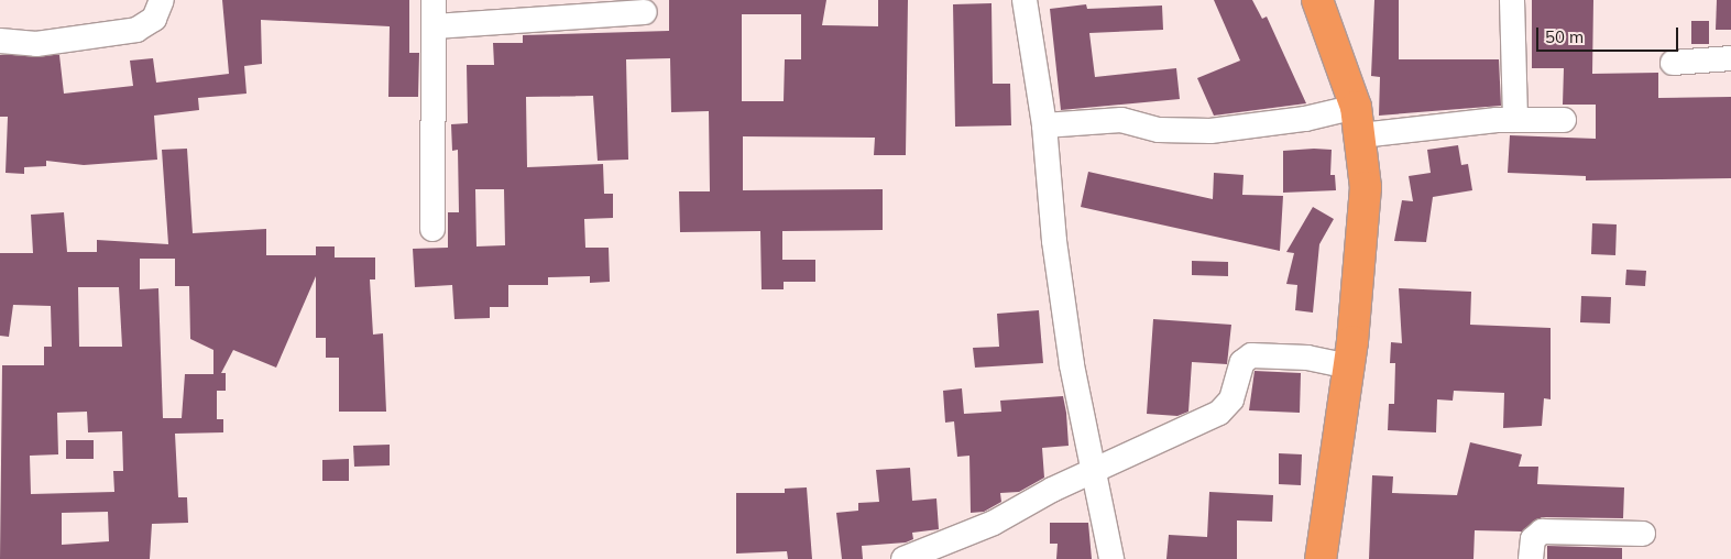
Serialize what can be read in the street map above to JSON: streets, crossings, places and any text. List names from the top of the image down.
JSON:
{
  "scale_bar": "50 m"
}
